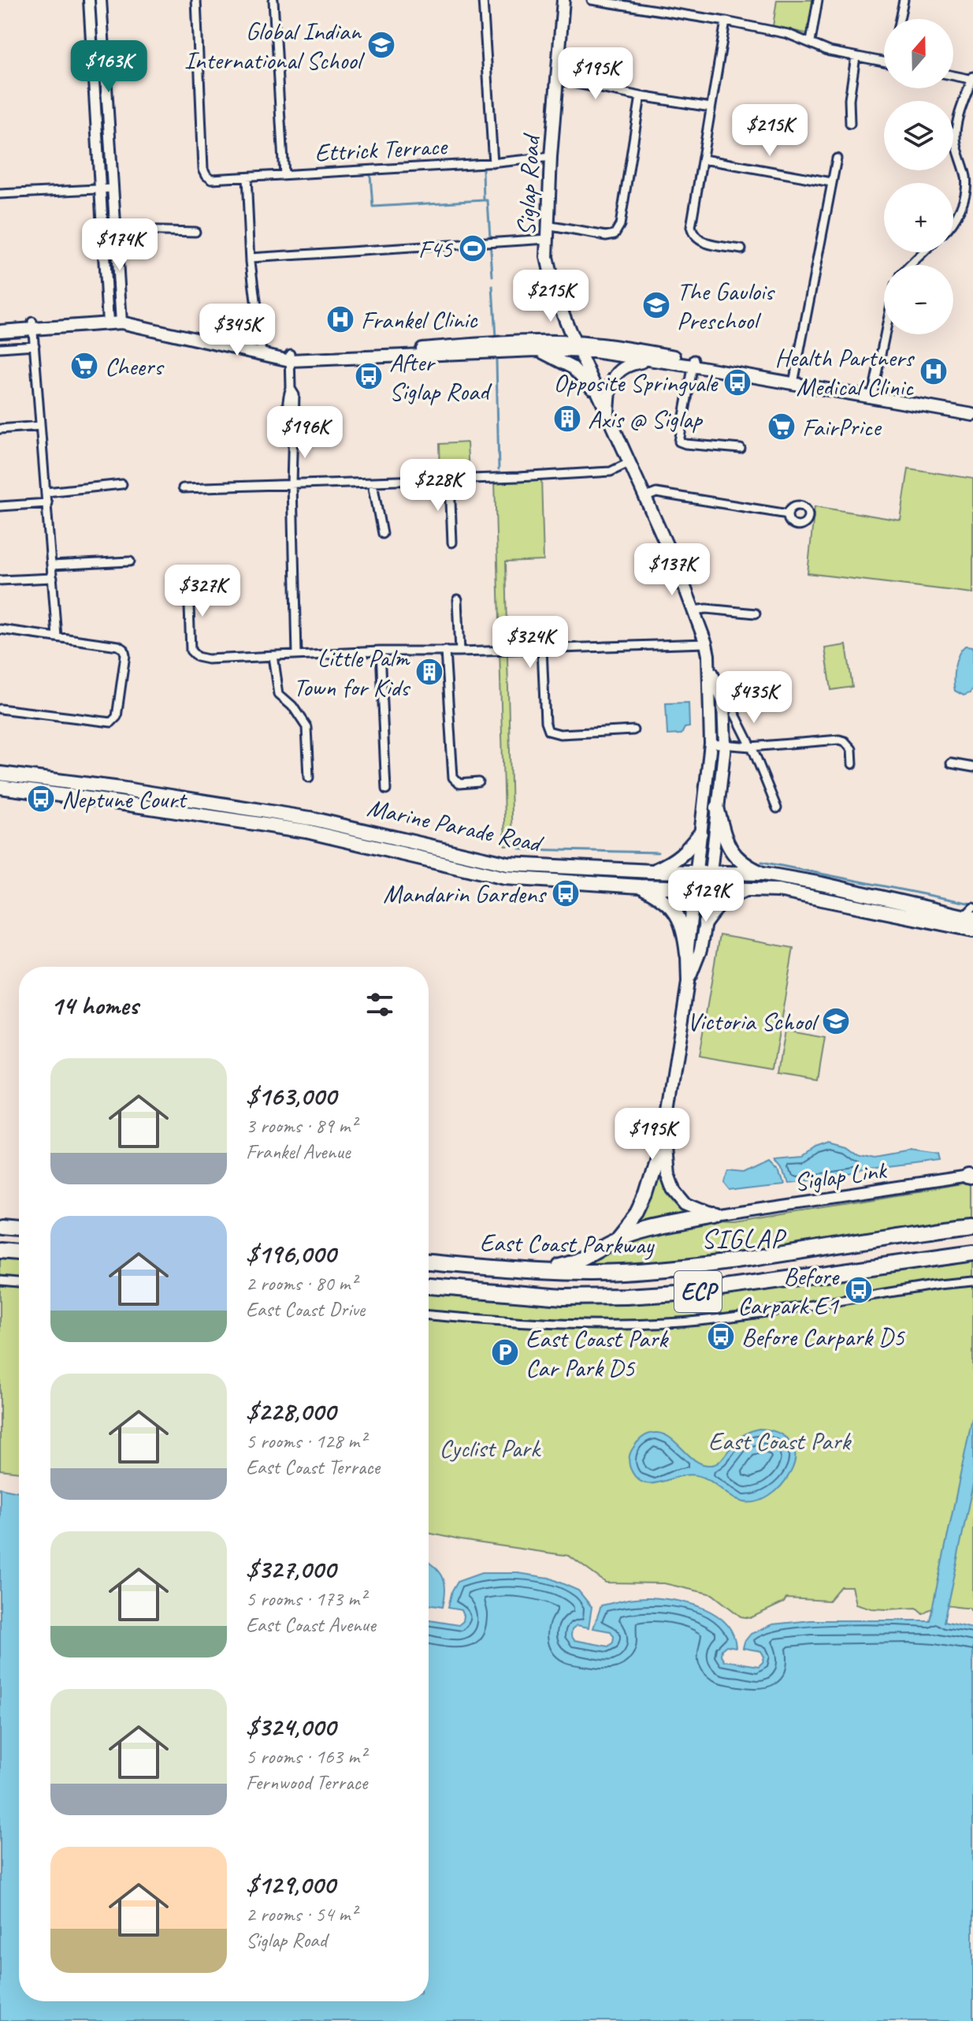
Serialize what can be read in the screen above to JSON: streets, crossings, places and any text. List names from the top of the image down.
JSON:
{
  "streets": {
    "highway": ["East Coast Parkway", "ECP"],
    "main road": ["Siglap Road", "Marine Parade Road"],
    "street": ["Ettrick Terrace", "Siglap Link"]
  },
  "crossings": [
    ["Ettrick Terrace", "Siglap Road"],
    ["Siglap Road", "Marine Parade Road"],
    ["Siglap Road", "Siglap Link"]
  ],
  "districts": ["SIGLAP"],
  "parks": ["East Coast Park", "Cyclist Park"],
  "places": {
    "school or university": ["Global Indian International School", "The Gaulois Preschool", "Victoria School"],
    "sports": ["F45"],
    "hospital": ["Frankel Clinic", "Health Partners Medical Clinic"],
    "supermarket": ["Cheers", "FairPrice"],
    "bus stop": [
      "After Siglap Road",
      "Opposite Springvale",
      "Neptune Court",
      "Mandarin Gardens",
      "Before Carpark E1",
      "Before Carpark D5"
    ],
    "building": ["Axis @ Siglap", "Little Palm Town for Kids"],
    "parking": ["East Coast Park Car Park D5"]
  },
  "north": "top",
  "page": {
    "map_buttons": ["+", "−"],
    "price": [
      "$163K",
      "$195K",
      "$215K",
      "$174K",
      "$215K",
      "$345K",
      "$196K",
      "$228K",
      "$137K",
      "$327K",
      "$324K",
      "$435K",
      "$129K",
      "$195K"
    ],
    "heading": "14 homes",
    "list": [
      {
        "name": "$163,000",
        "note": "3 rooms · 89 m² · Frankel Avenue"
      },
      {
        "name": "$196,000",
        "note": "2 rooms · 80 m² · East Coast Drive"
      },
      {
        "name": "$228,000",
        "note": "5 rooms · 128 m² · East Coast Terrace"
      },
      {
        "name": "$327,000",
        "note": "5 rooms · 173 m² · East Coast Avenue"
      },
      {
        "name": "$324,000",
        "note": "5 rooms · 163 m² · Fernwood Terrace"
      },
      {
        "name": "$129,000",
        "note": "2 rooms · 54 m² · Siglap Road"
      }
    ]
  }
}
